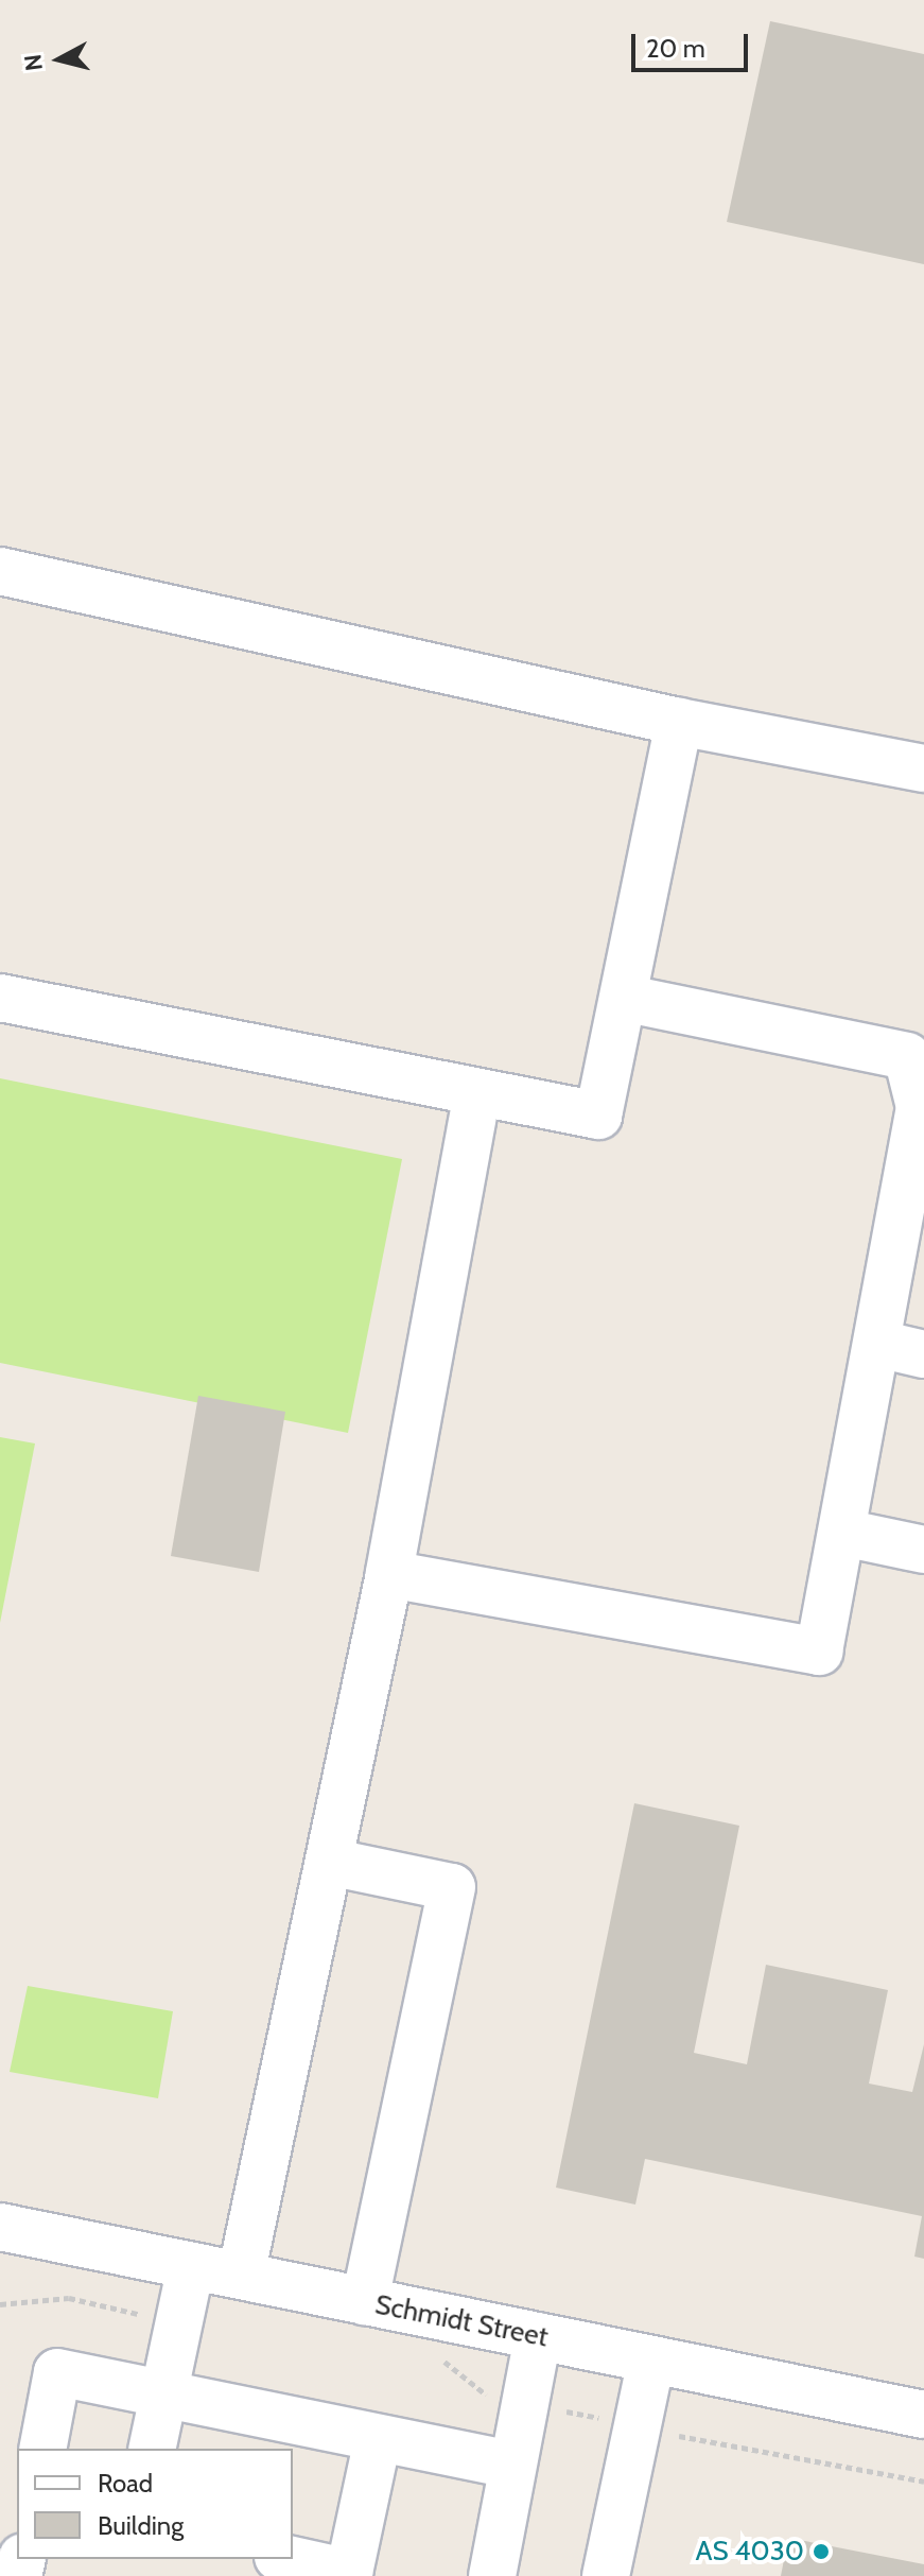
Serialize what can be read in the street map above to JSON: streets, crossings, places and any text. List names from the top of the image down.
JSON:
{
  "streets": {
    "street": ["Schmidt Street"]
  },
  "places": ["AS 4030"],
  "legend": ["Road", "Building"],
  "scale_bar": "20 m",
  "north": "left"
}
